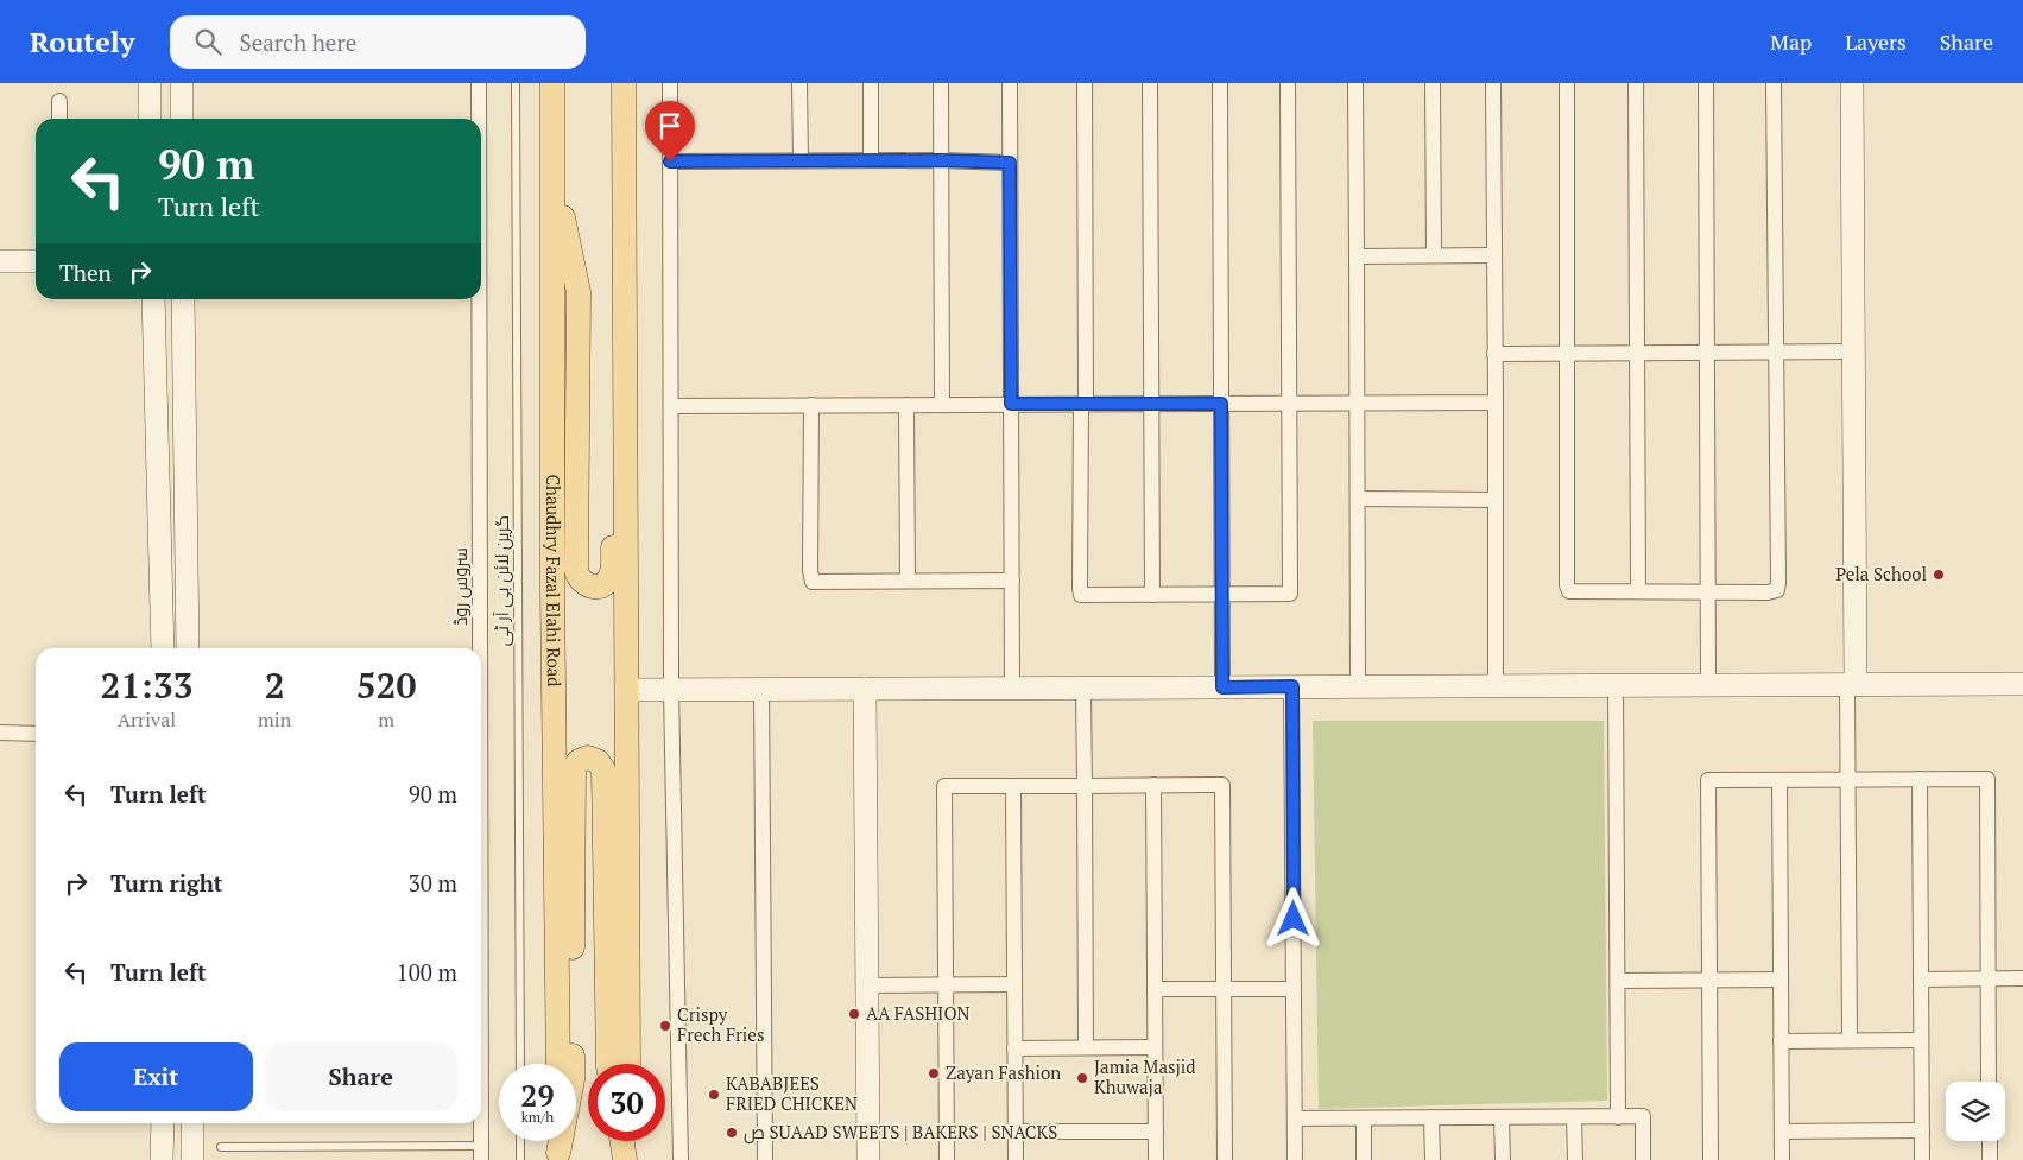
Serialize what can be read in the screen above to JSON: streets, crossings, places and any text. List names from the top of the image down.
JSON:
{
  "streets": {
    "main road": ["Chaudhry Fazal Elahi Road"],
    "street": ["سروس روڈ"],
    "lane": ["گرین لائن بی آر ٹی"]
  },
  "places": [
    "Pela School",
    "AA FASHION",
    "Crispy Frech Fries",
    "Zayan Fashion",
    "Jamia Masjid Khuwaja",
    "KABABJEES FRIED CHICKEN",
    "ص SUAAD SWEETS | BAKERS | SNACKS"
  ],
  "page": {
    "header": "Routely",
    "search": "Search here",
    "nav": ["Map", "Layers", "Share"],
    "turn": ["90 m", "Turn left"],
    "then": "Then",
    "eta": [
      "21:33",
      "Arrival",
      "2",
      "min",
      "520",
      "m"
    ],
    "list": [
      {
        "name": "Turn left",
        "value": "90 m"
      },
      {
        "name": "Turn right",
        "value": "30 m"
      },
      {
        "name": "Turn left",
        "value": "100 m"
      }
    ],
    "buttons": ["Exit", "Share"],
    "speed": "29 km/h",
    "limit": "30"
  }
}
